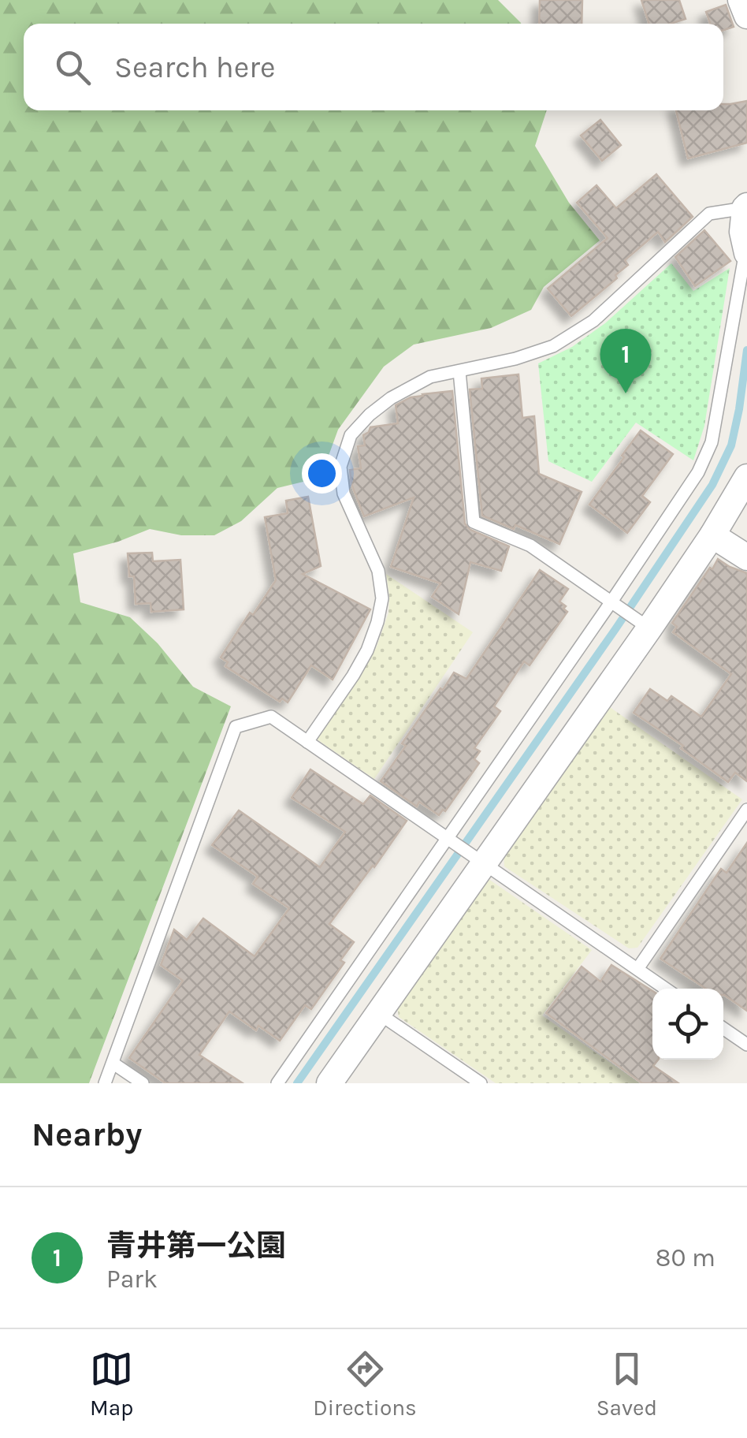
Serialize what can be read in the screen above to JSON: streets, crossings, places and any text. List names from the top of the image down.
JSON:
{
  "page": {
    "search": "Search here",
    "pins": "1",
    "heading": "Nearby",
    "list": [
      {
        "mark": "1",
        "name": "青井第一公園",
        "note": "Park",
        "value": "80 m"
      }
    ],
    "nav": ["Map", "Directions", "Saved"]
  }
}
